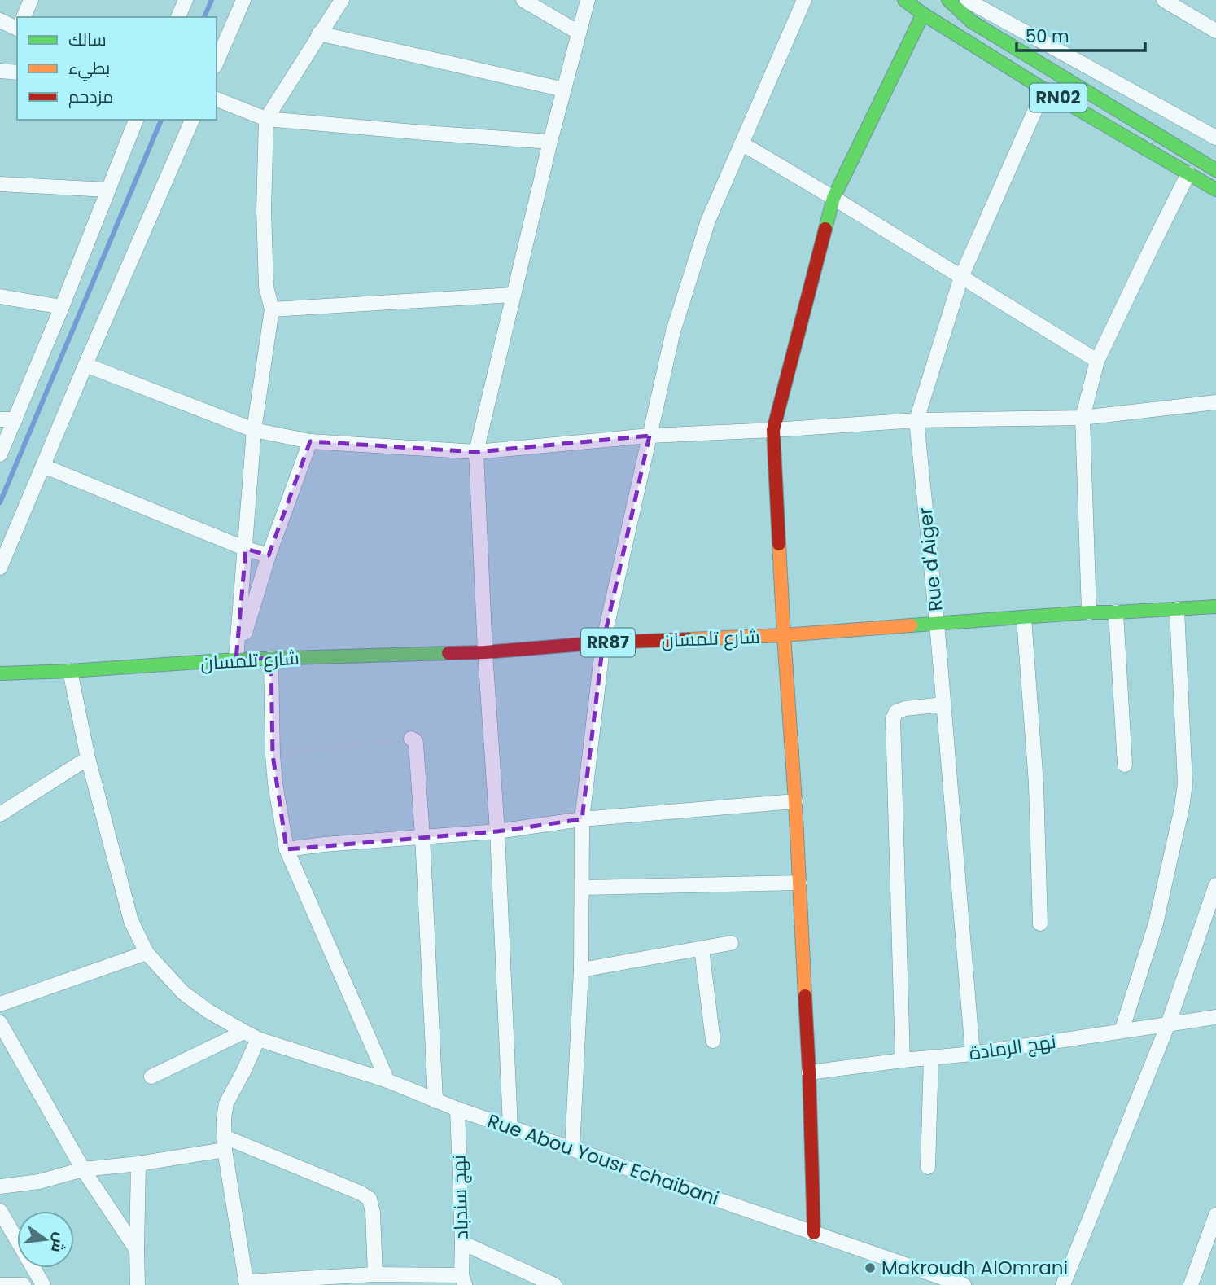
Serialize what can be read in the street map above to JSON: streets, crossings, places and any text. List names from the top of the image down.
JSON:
{
  "streets": {
    "main road": ["RN02", "شارع تلمسان", "RR87"],
    "street": [
      "Rue d'Aiger",
      "نهج الرمادة",
      "Rue Abou Yousr Echaibani",
      "نهج سندباد"
    ]
  },
  "crossings": [
    ["RN02", "Rue d'Aiger"],
    ["Rue d'Aiger", "شارع تلمسان"],
    ["Rue d'Aiger", "نهج الرمادة"],
    ["شارع تلمسان", "Rue Abou Yousr Echaibani"],
    ["Rue Abou Yousr Echaibani", "نهج سندباد"]
  ],
  "places": ["Makroudh AlOmrani"],
  "legend": ["سالك", "بطيء", "مزدحم"],
  "scale_bar": "50 m",
  "north": "right"
}
